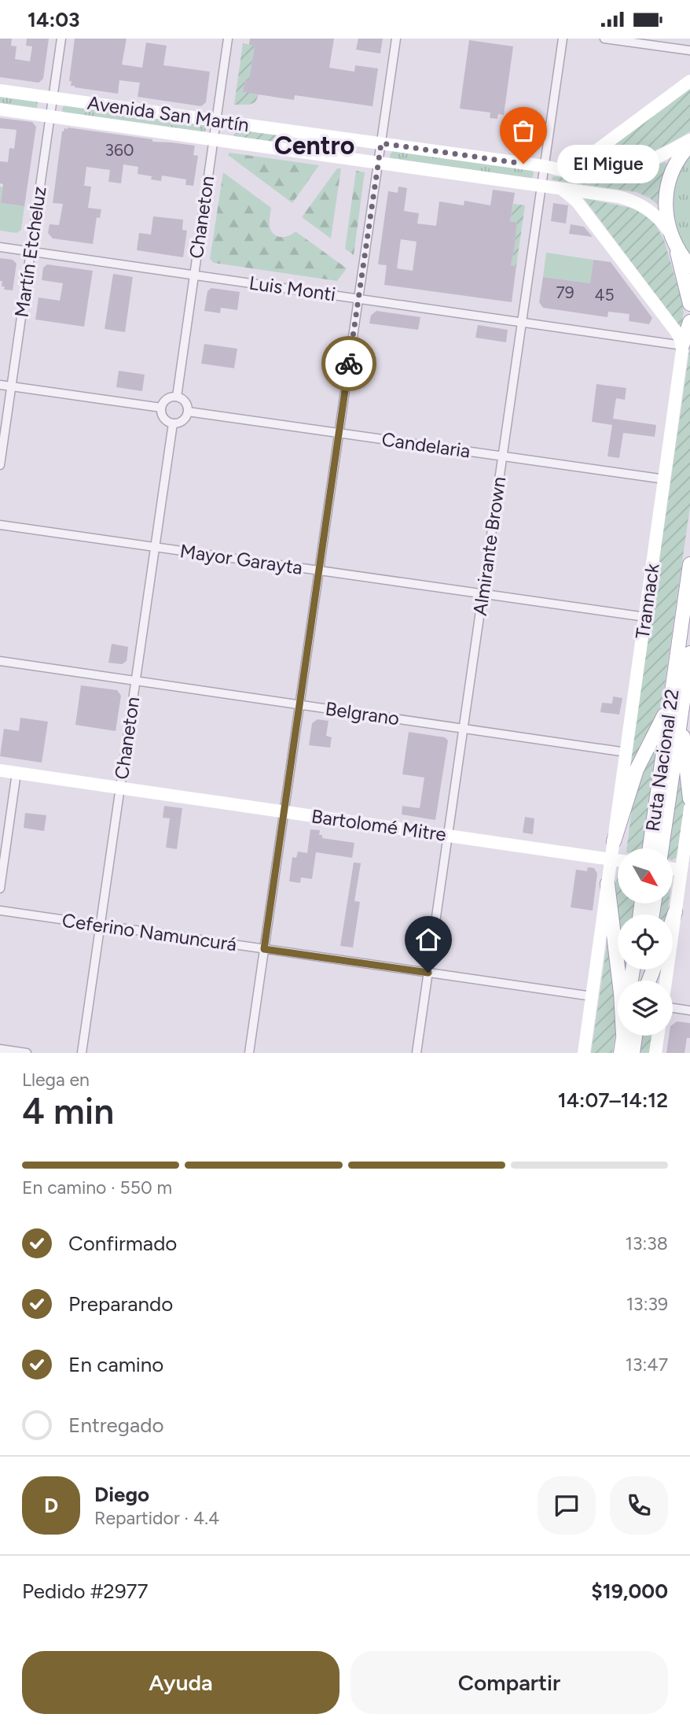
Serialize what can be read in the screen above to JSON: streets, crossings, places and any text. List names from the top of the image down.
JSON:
{
  "streets": {
    "main road": [
      "Avenida San Martín",
      "Trannack",
      "Ruta Nacional 22",
      "Bartolomé Mitre"
    ],
    "street": [
      "Chaneton",
      "Martín Etcheluz",
      "Luis Monti",
      "Candelaria",
      "Almirante Brown",
      "Mayor Garayta",
      "Belgrano",
      "Ceferino Namuncurá"
    ]
  },
  "crossings": [
    ["Avenida San Martín", "Chaneton"],
    ["Avenida San Martín", "Martín Etcheluz"],
    ["Avenida San Martín", "Almirante Brown"],
    ["Chaneton", "Luis Monti"],
    ["Chaneton", "Candelaria"],
    ["Chaneton", "Mayor Garayta"],
    ["Chaneton", "Belgrano"],
    ["Chaneton", "Bartolomé Mitre"],
    ["Chaneton", "Ceferino Namuncurá"],
    ["Martín Etcheluz", "Luis Monti"],
    ["Luis Monti", "Almirante Brown"],
    ["Luis Monti", "Trannack"],
    ["Candelaria", "Almirante Brown"],
    ["Candelaria", "Trannack"],
    ["Almirante Brown", "Mayor Garayta"],
    ["Almirante Brown", "Belgrano"],
    ["Almirante Brown", "Bartolomé Mitre"],
    ["Almirante Brown", "Ceferino Namuncurá"],
    ["Mayor Garayta", "Trannack"],
    ["Trannack", "Belgrano"],
    ["Trannack", "Bartolomé Mitre"],
    ["Trannack", "Ceferino Namuncurá"]
  ],
  "districts": ["Centro"],
  "places": ["El Migue"],
  "house_numbers": ["360", "79", "45"],
  "north": "bottom right",
  "page": {
    "status": "14:03",
    "bubble": "El Migue",
    "heading": ["4 min", "Llega en", "14:07–14:12"],
    "panel": [
      "Diego",
      "Repartidor · 4.4",
      "Pedido #2977",
      "$19,000"
    ],
    "bar": "En camino · 550 m",
    "list": [
      ["Confirmado", "13:38"],
      ["Preparando", "13:39"],
      ["En camino", "13:47"],
      "Entregado"
    ],
    "round": "D",
    "buttons": ["Ayuda", "Compartir"]
  }
}
